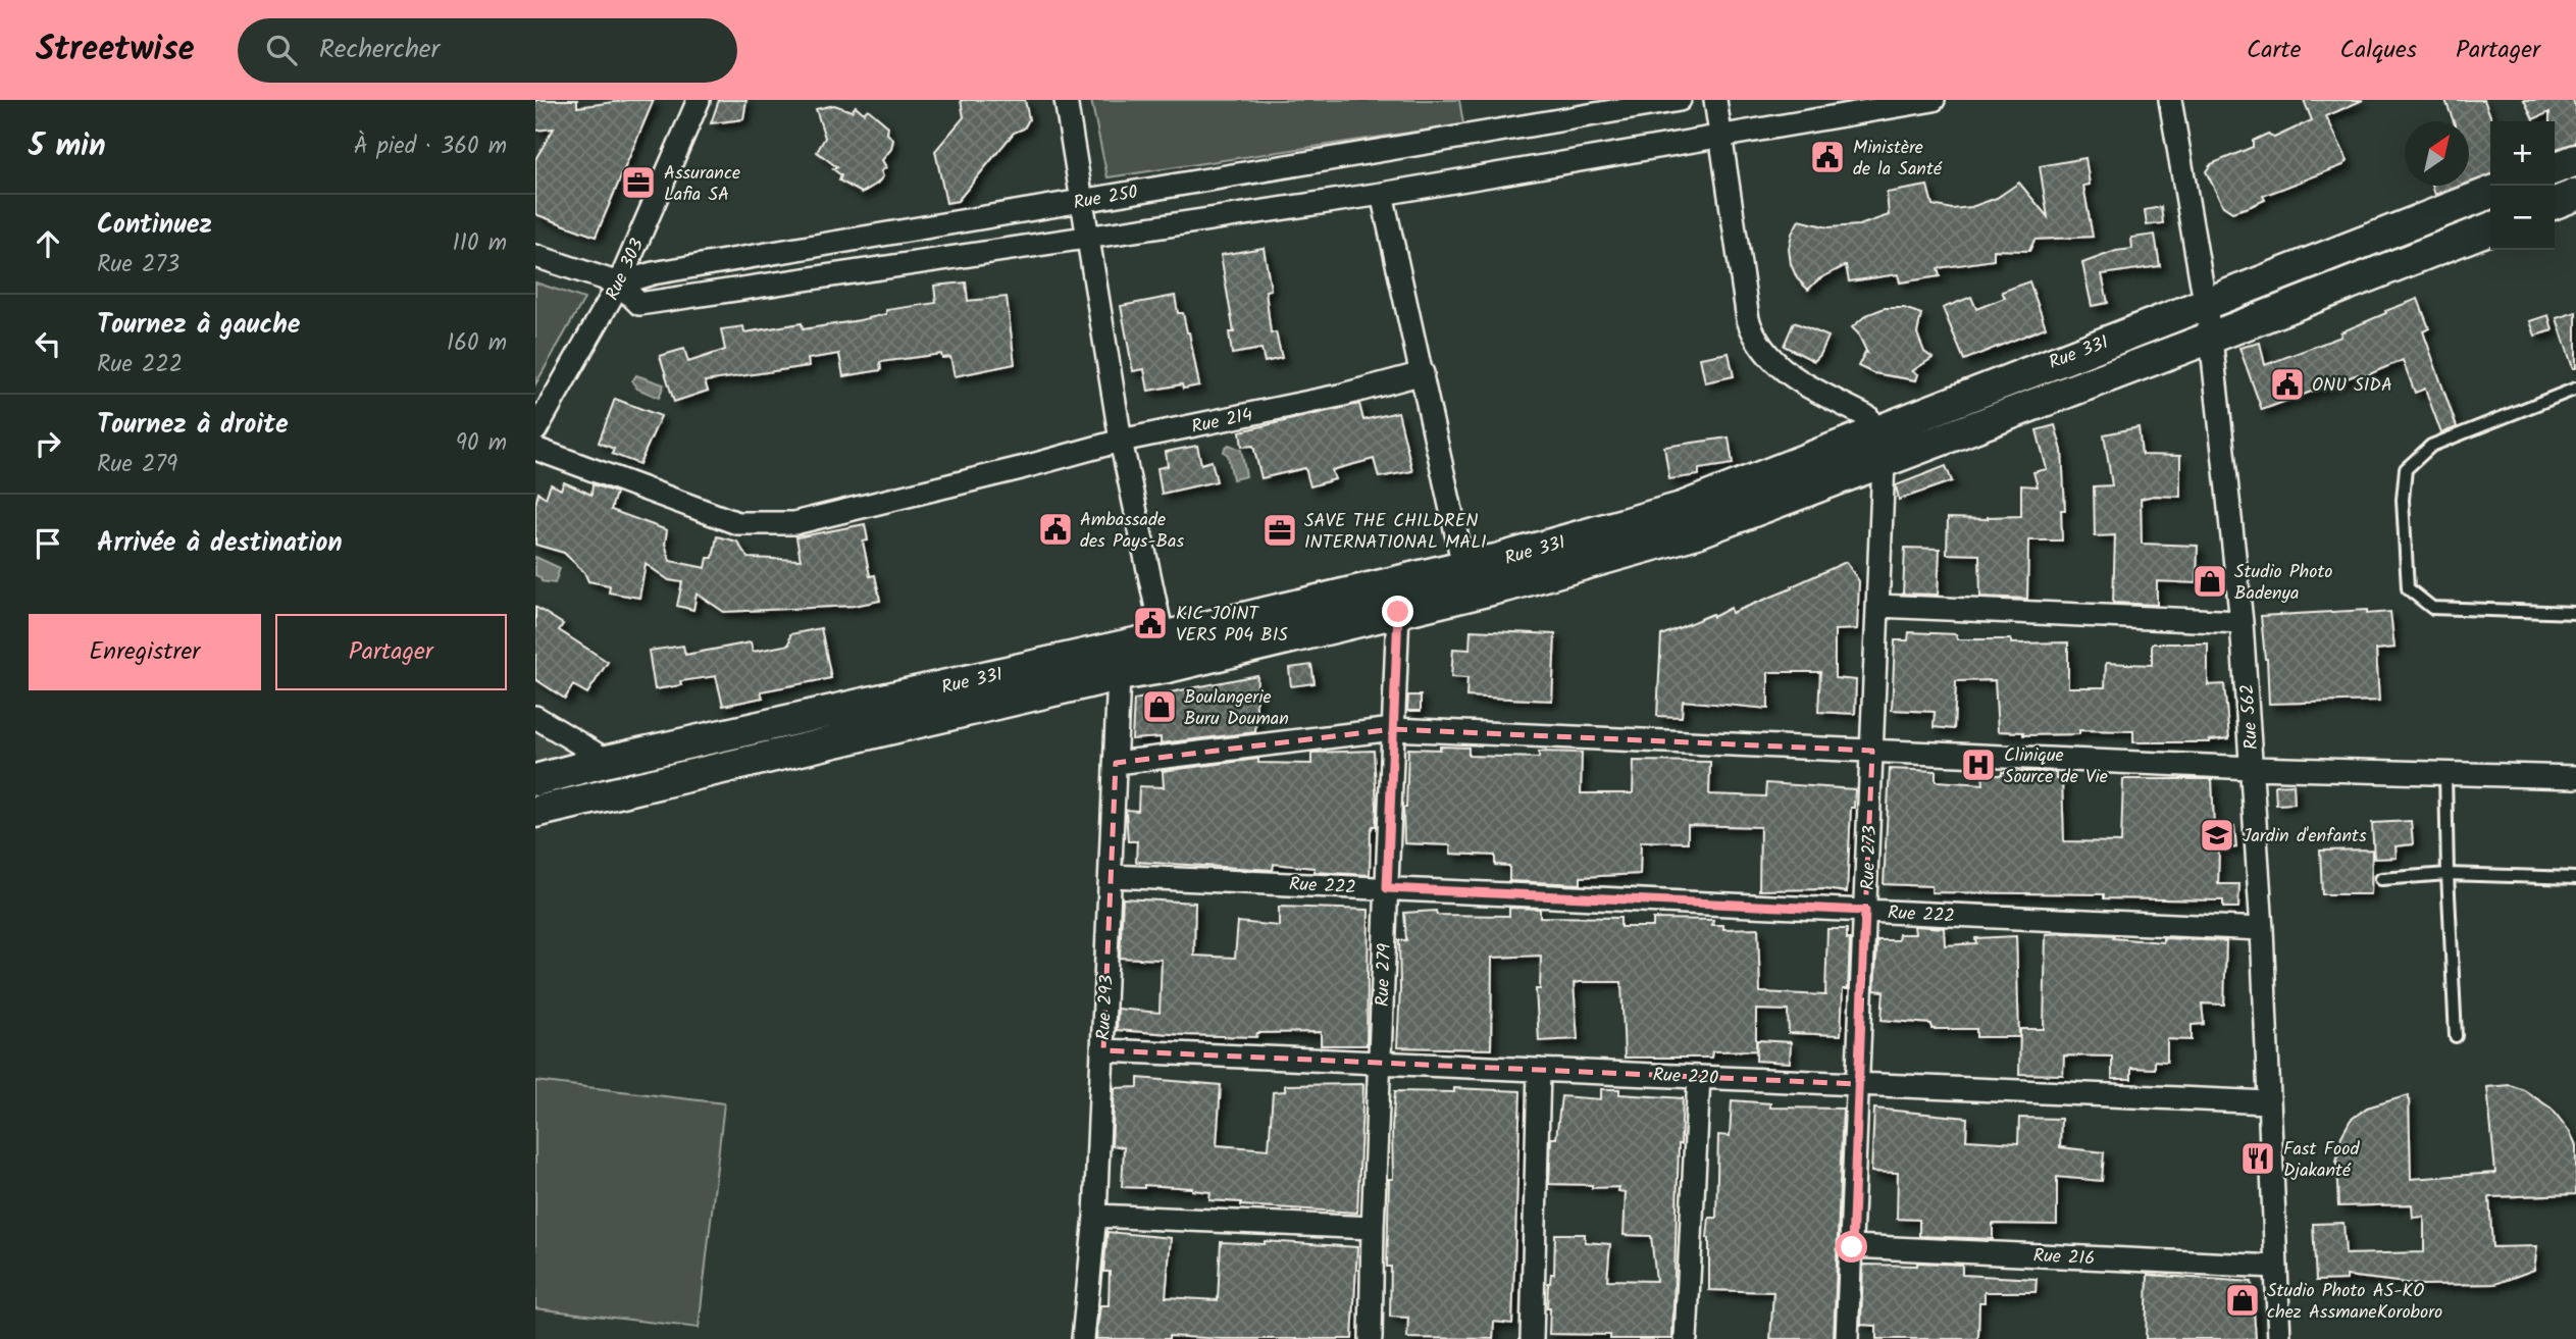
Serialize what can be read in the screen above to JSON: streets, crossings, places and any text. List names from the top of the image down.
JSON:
{
  "streets": {
    "street": [
      "Rue 250",
      "Rue 303",
      "Rue 331",
      "Rue 214",
      "Rue 562",
      "Rue 273",
      "Rue 222",
      "Rue 279",
      "Rue 293",
      "Rue 220",
      "Rue 216"
    ]
  },
  "crossings": [
    ["Rue 250", "Rue 303"],
    ["Rue 331", "Rue 562"],
    ["Rue 331", "Rue 273"],
    ["Rue 331", "Rue 279"],
    ["Rue 331", "Rue 293"],
    ["Rue 562", "Rue 222"],
    ["Rue 562", "Rue 220"],
    ["Rue 562", "Rue 216"],
    ["Rue 273", "Rue 222"],
    ["Rue 273", "Rue 220"],
    ["Rue 273", "Rue 216"],
    ["Rue 222", "Rue 279"],
    ["Rue 222", "Rue 293"],
    ["Rue 279", "Rue 220"],
    ["Rue 293", "Rue 220"]
  ],
  "places": {
    "public building": [
      "Ministère de la Santé",
      "ONU SIDA",
      "Ambassade des Pays-Bas",
      "K1C JOINT VERS P04 BIS"
    ],
    "office": ["Assurance Lafia SA", "SAVE THE CHILDREN INTERNATIONAL MALI"],
    "shop": ["Studio Photo Badenya", "Boulangerie Buru Douman", "Studio Photo AS-KO chez AssmaneKoroboro"],
    "hospital": ["Clinique Source de Vie"],
    "school or university": ["Jardin d'enfants"],
    "restaurant": ["Fast Food Djakanté"]
  },
  "north": "top right",
  "page": {
    "header": "Streetwise",
    "search": "Rechercher",
    "nav": ["Carte", "Calques", "Partager"],
    "heading": ["5 min", "À pied · 360 m"],
    "map_buttons": ["+", "−"],
    "list": [
      ["Continuez", "Rue 273", "110 m"],
      ["Tournez à gauche", "Rue 222", "160 m"],
      ["Tournez à droite", "Rue 279", "90 m"],
      "Arrivée à destination"
    ],
    "buttons": ["Enregistrer", "Partager"]
  }
}
